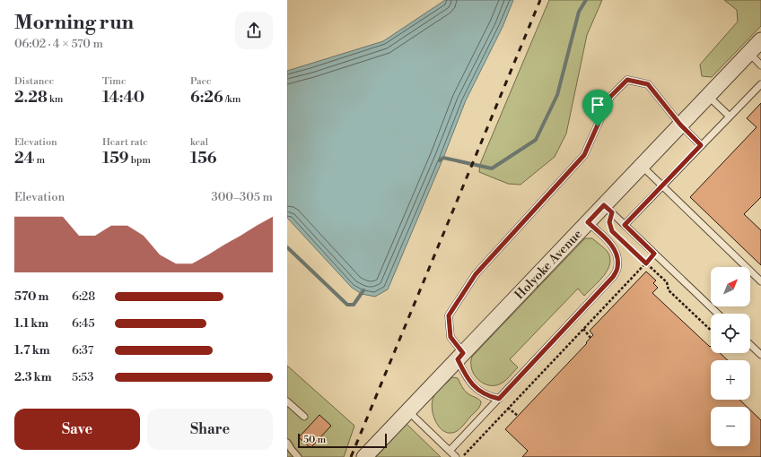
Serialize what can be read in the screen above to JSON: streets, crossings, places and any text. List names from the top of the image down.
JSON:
{
  "streets": {
    "street": ["Holyoke Avenue"]
  },
  "scale_bar": "50 m",
  "north": "top right",
  "page": {
    "heading": ["Morning run", "06:02 · 4 × 570 m"],
    "stats": [
      ["Distance", "2.28 km"],
      ["Time", "14:40"],
      ["Pace", "6:26 /km"],
      ["Elevation", "24 m"],
      ["Heart rate", "159 bpm"],
      ["kcal", "156"]
    ],
    "chart": ["Elevation", "300–305 m"],
    "map_buttons": ["+", "−"],
    "list": [
      {
        "name": "570 m",
        "note": "6:28"
      },
      {
        "name": "1.1 km",
        "note": "6:45"
      },
      {
        "name": "1.7 km",
        "note": "6:37"
      },
      {
        "name": "2.3 km",
        "note": "5:53"
      }
    ],
    "buttons": ["Save", "Share"],
    "scale": "50 m"
  }
}
